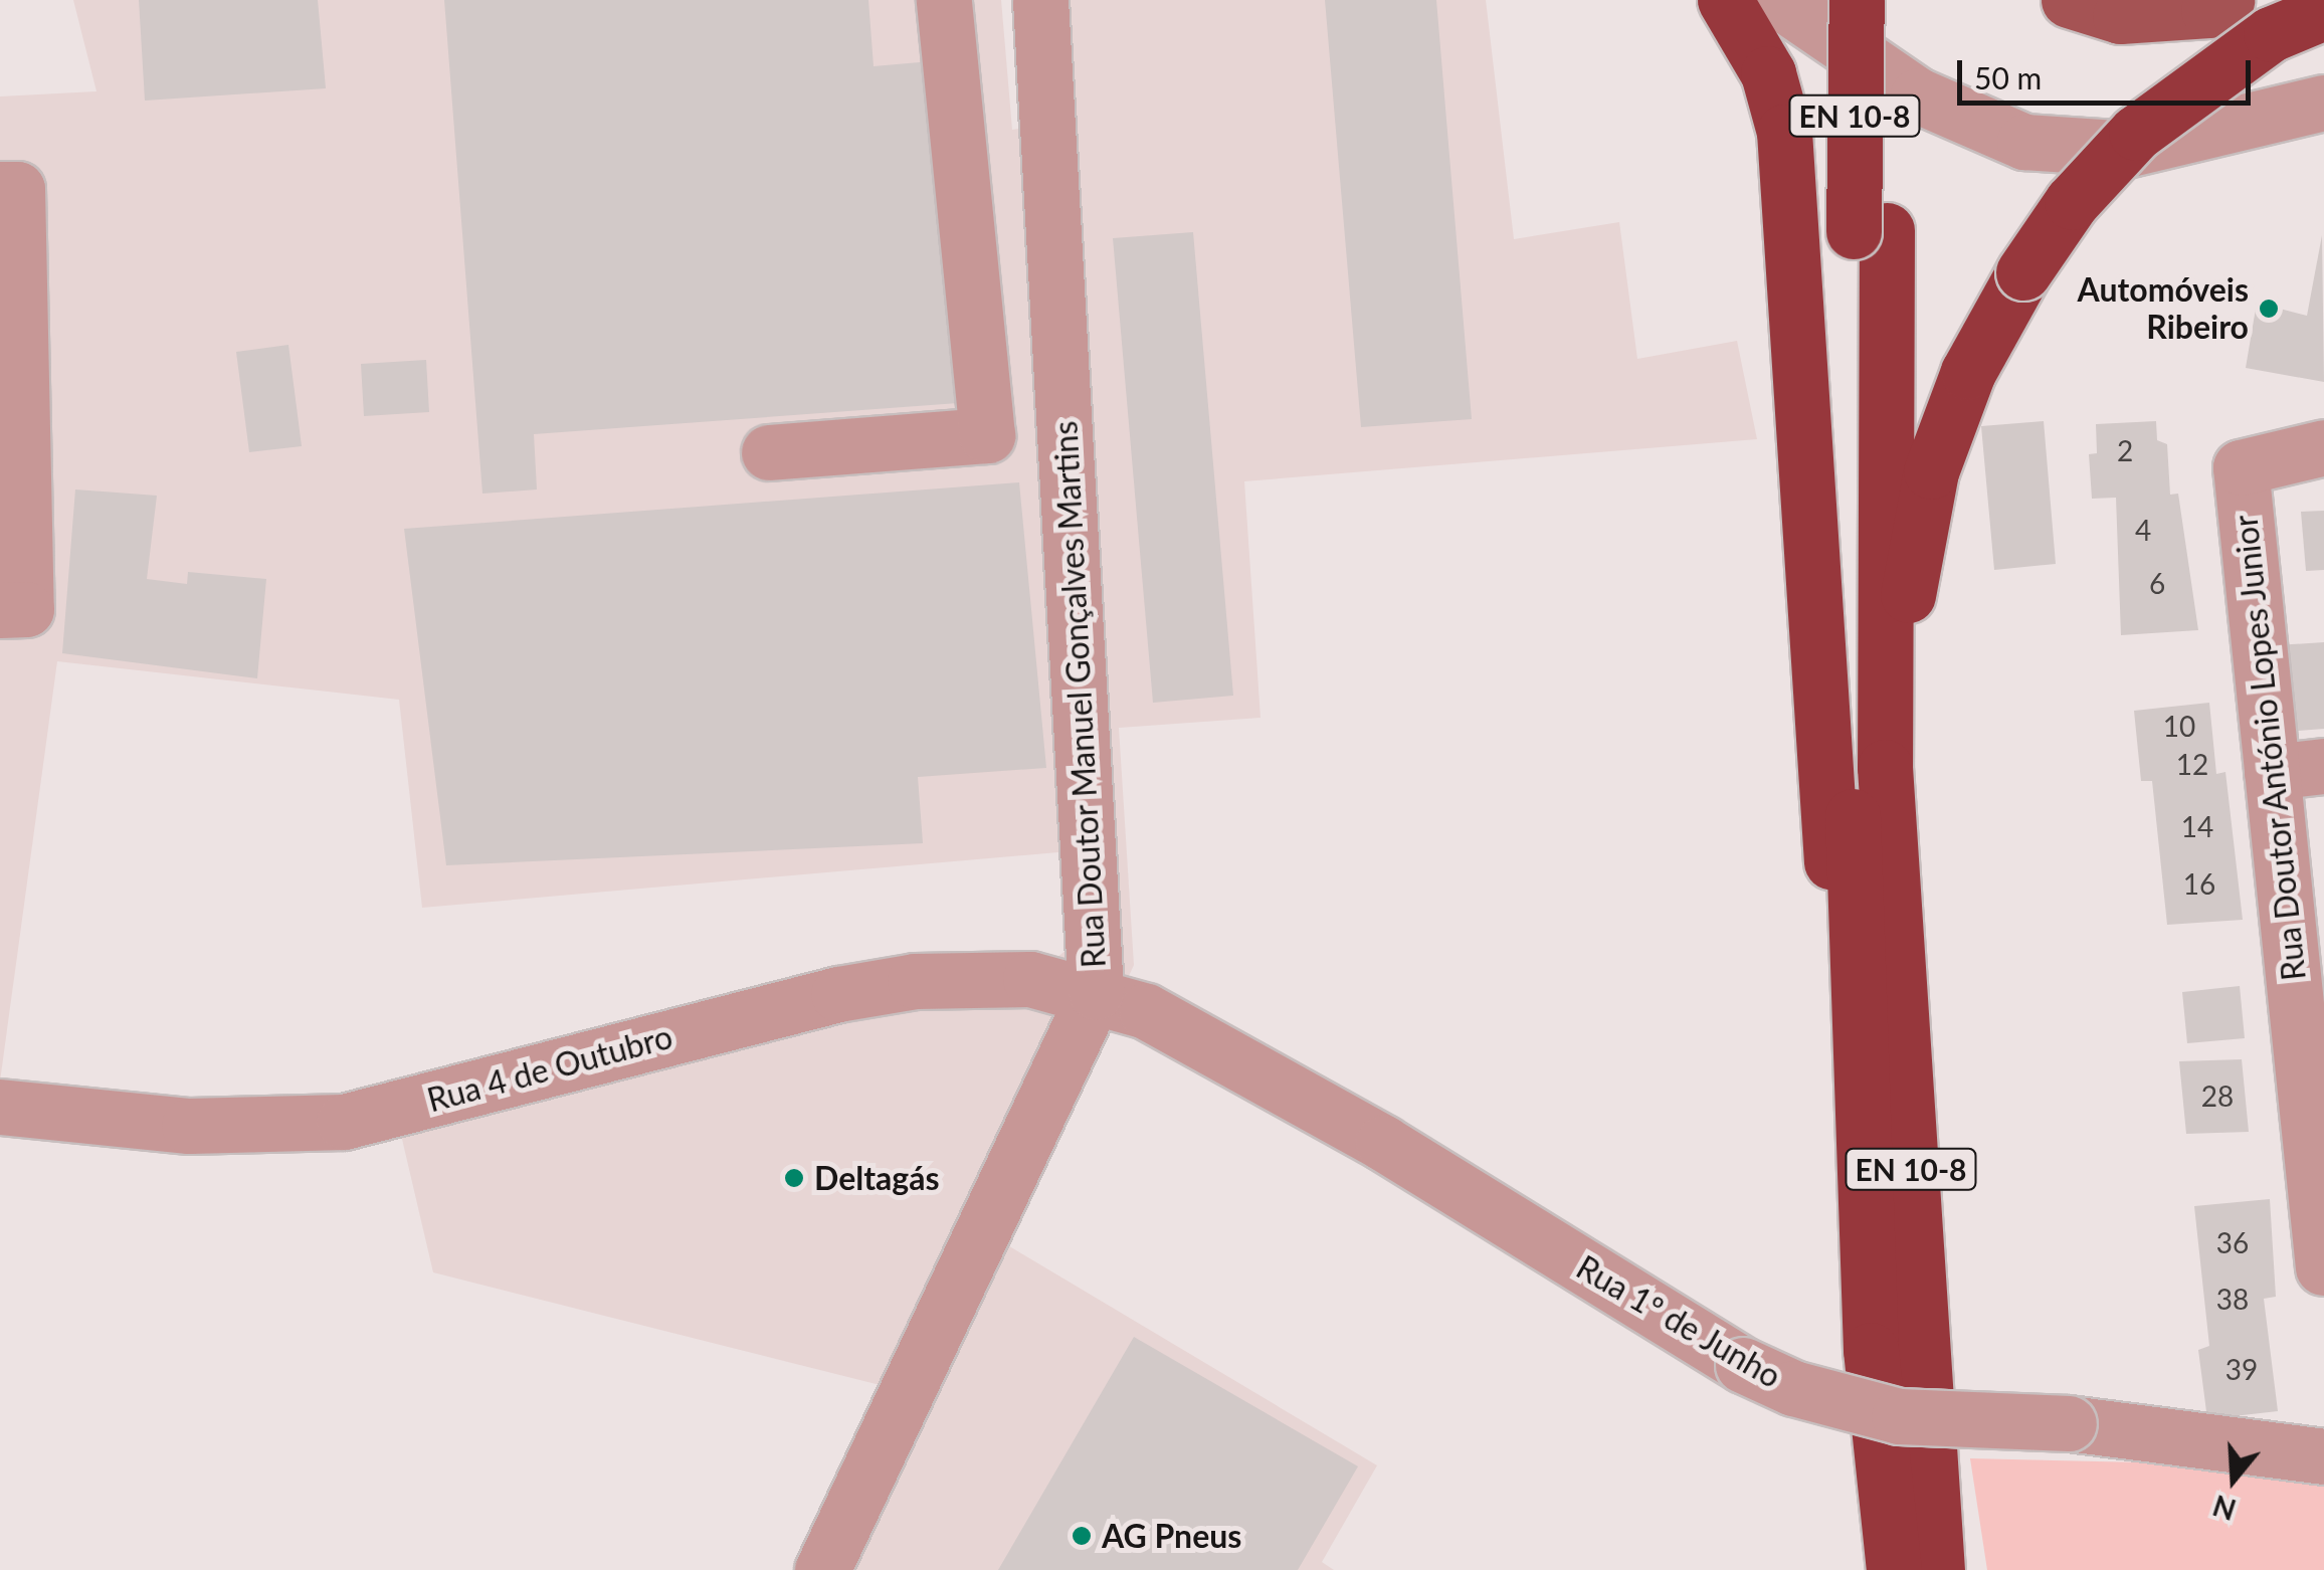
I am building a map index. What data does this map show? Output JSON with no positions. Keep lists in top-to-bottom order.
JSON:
{
  "streets": {
    "highway": ["EN 10-8"],
    "street": [
      "Rua Doutor Manuel Gonçalves Martins",
      "Rua Doutor António Lopes Junior",
      "Rua 4 de Outubro",
      "Rua 1º de Junho"
    ]
  },
  "crossings": [
    ["Rua Doutor Manuel Gonçalves Martins", "Rua 4 de Outubro"],
    ["Rua Doutor Manuel Gonçalves Martins", "Rua 1º de Junho"],
    ["Rua 4 de Outubro", "Rua 1º de Junho"]
  ],
  "places": ["Automóveis Ribeiro", "Deltagás", "AG Pneus"],
  "house_numbers": [
    "2",
    "4",
    "6",
    "10",
    "12",
    "14",
    "16",
    "28",
    "36",
    "38",
    "39"
  ],
  "scale_bar": "50 m",
  "north": "bottom"
}
